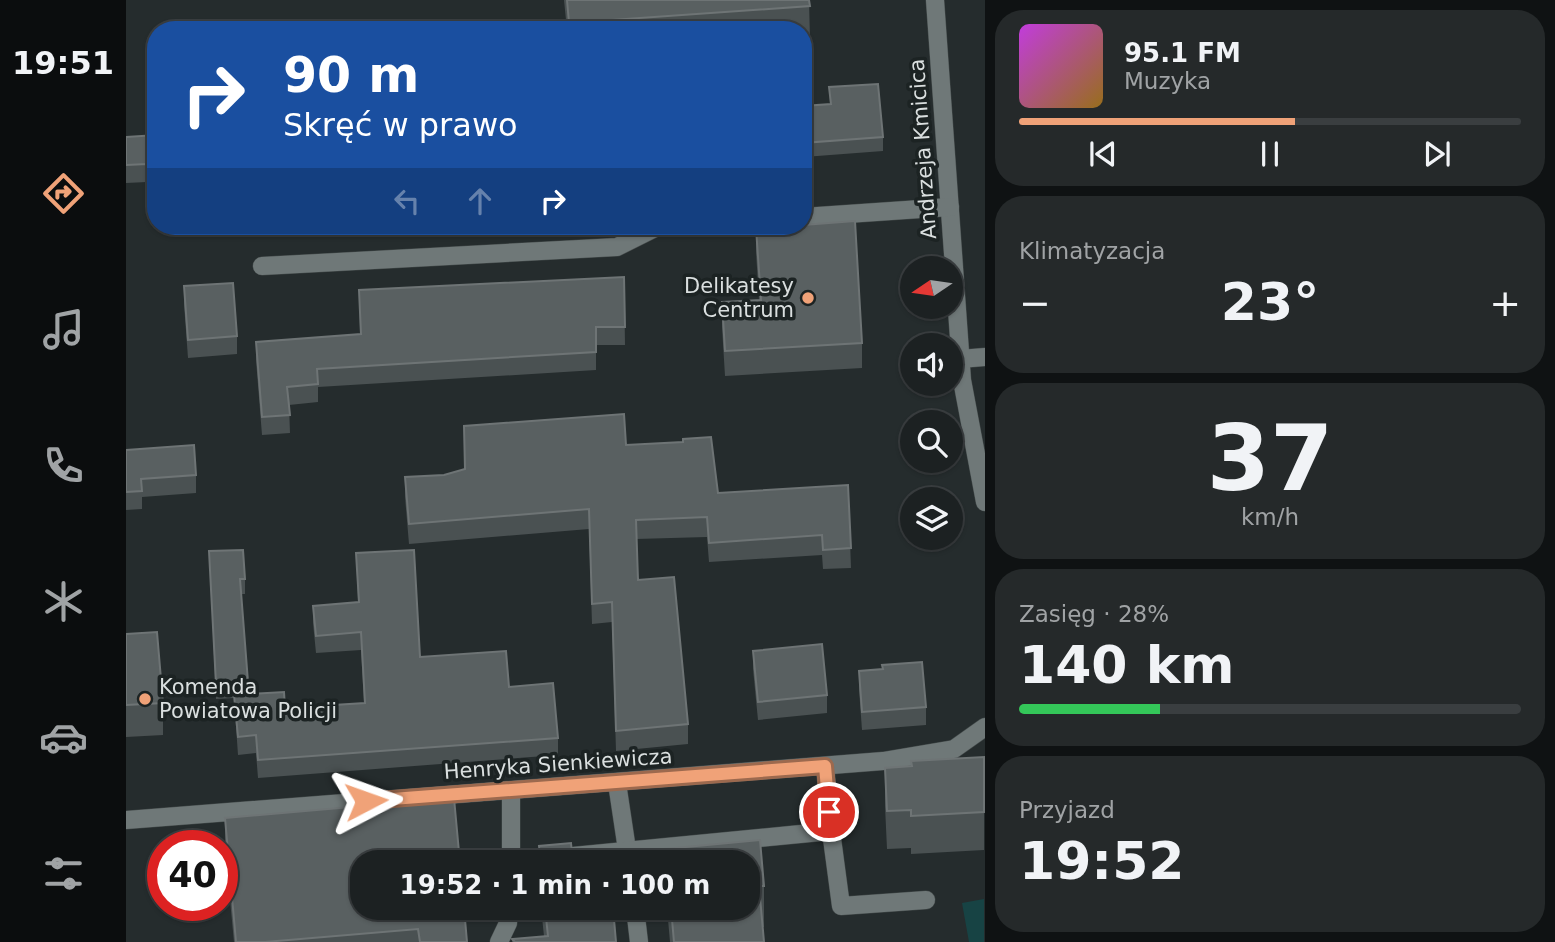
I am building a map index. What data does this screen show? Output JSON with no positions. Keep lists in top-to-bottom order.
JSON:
{
  "streets": {
    "street": ["Andrzeja Kmicica", "Henryka Sienkiewicza"]
  },
  "places": ["Delikatesy Centrum", "Komenda Powiatowa Policji"],
  "north": "left",
  "page": {
    "tabs": "19:51",
    "turn": ["90 m", "Skręć w prawo"],
    "song": ["95.1 FM", "Muzyka"],
    "tile": [
      "Klimatyzacja",
      ["37", "km/h"],
      ["Zasięg · 28%", "140 km"],
      ["Przyjazd", "19:52"]
    ],
    "heat": ["−", "23°", "+"],
    "limit": "40",
    "trip": "19:52 · 1 min · 100 m"
  }
}
